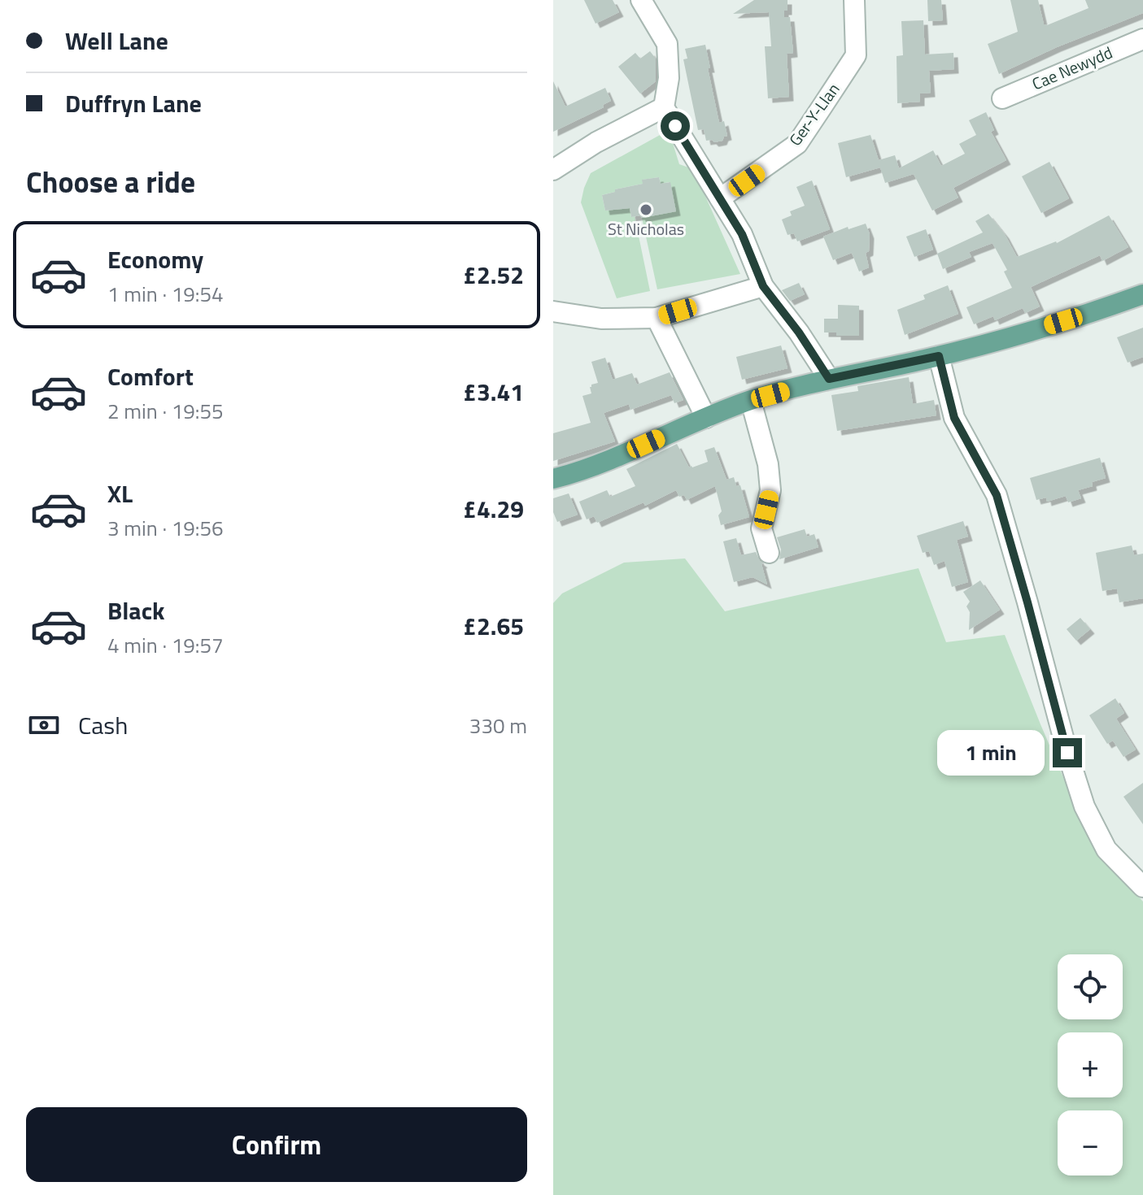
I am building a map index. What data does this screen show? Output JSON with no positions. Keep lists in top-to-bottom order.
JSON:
{
  "streets": {
    "street": ["Cae Newydd", "Ger-Y-Llan"]
  },
  "places": ["St Nicholas"],
  "page": {
    "banner": ["Well Lane", "Duffryn Lane"],
    "heading": "Choose a ride",
    "list": [
      {
        "name": "Economy",
        "note": "1 min · 19:54",
        "value": "£2.52"
      },
      {
        "name": "Comfort",
        "note": "2 min · 19:55",
        "value": "£3.41"
      },
      {
        "name": "XL",
        "note": "3 min · 19:56",
        "value": "£4.29"
      },
      {
        "name": "Black",
        "note": "4 min · 19:57",
        "value": "£2.65"
      }
    ],
    "pay": ["Cash", "330 m"],
    "bubble": "1 min",
    "map_buttons": ["+", "−"],
    "buttons": "Confirm"
  }
}
